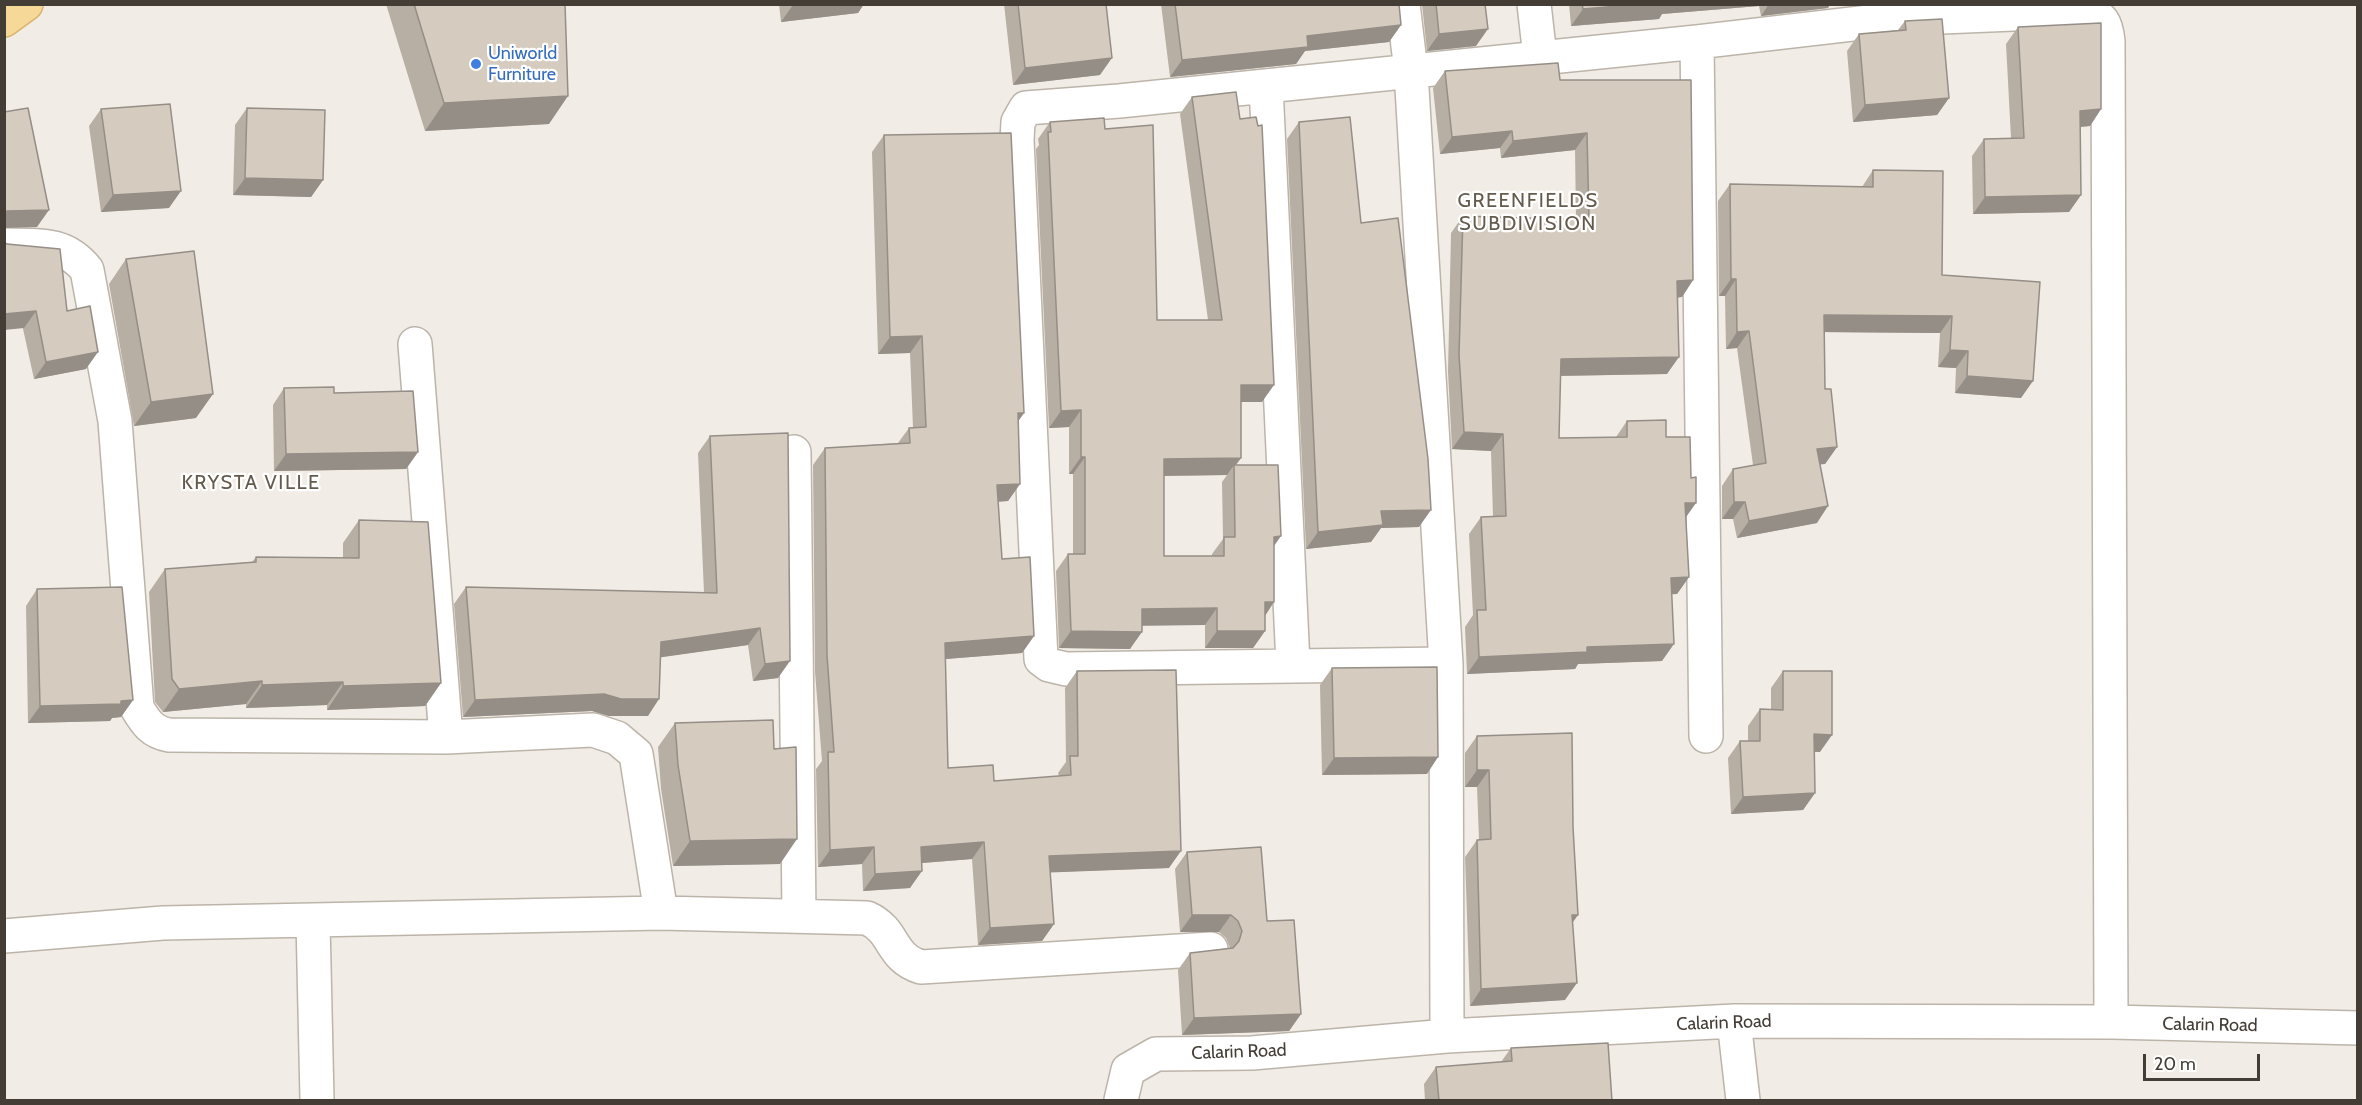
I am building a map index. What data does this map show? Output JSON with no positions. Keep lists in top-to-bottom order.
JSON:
{
  "streets": {
    "street": ["Calarin Road"]
  },
  "districts": ["GREENFIELDS SUBDIVISION", "KRYSTA VILLE"],
  "places": ["Uniworld Furniture"],
  "scale_bar": "20 m"
}
